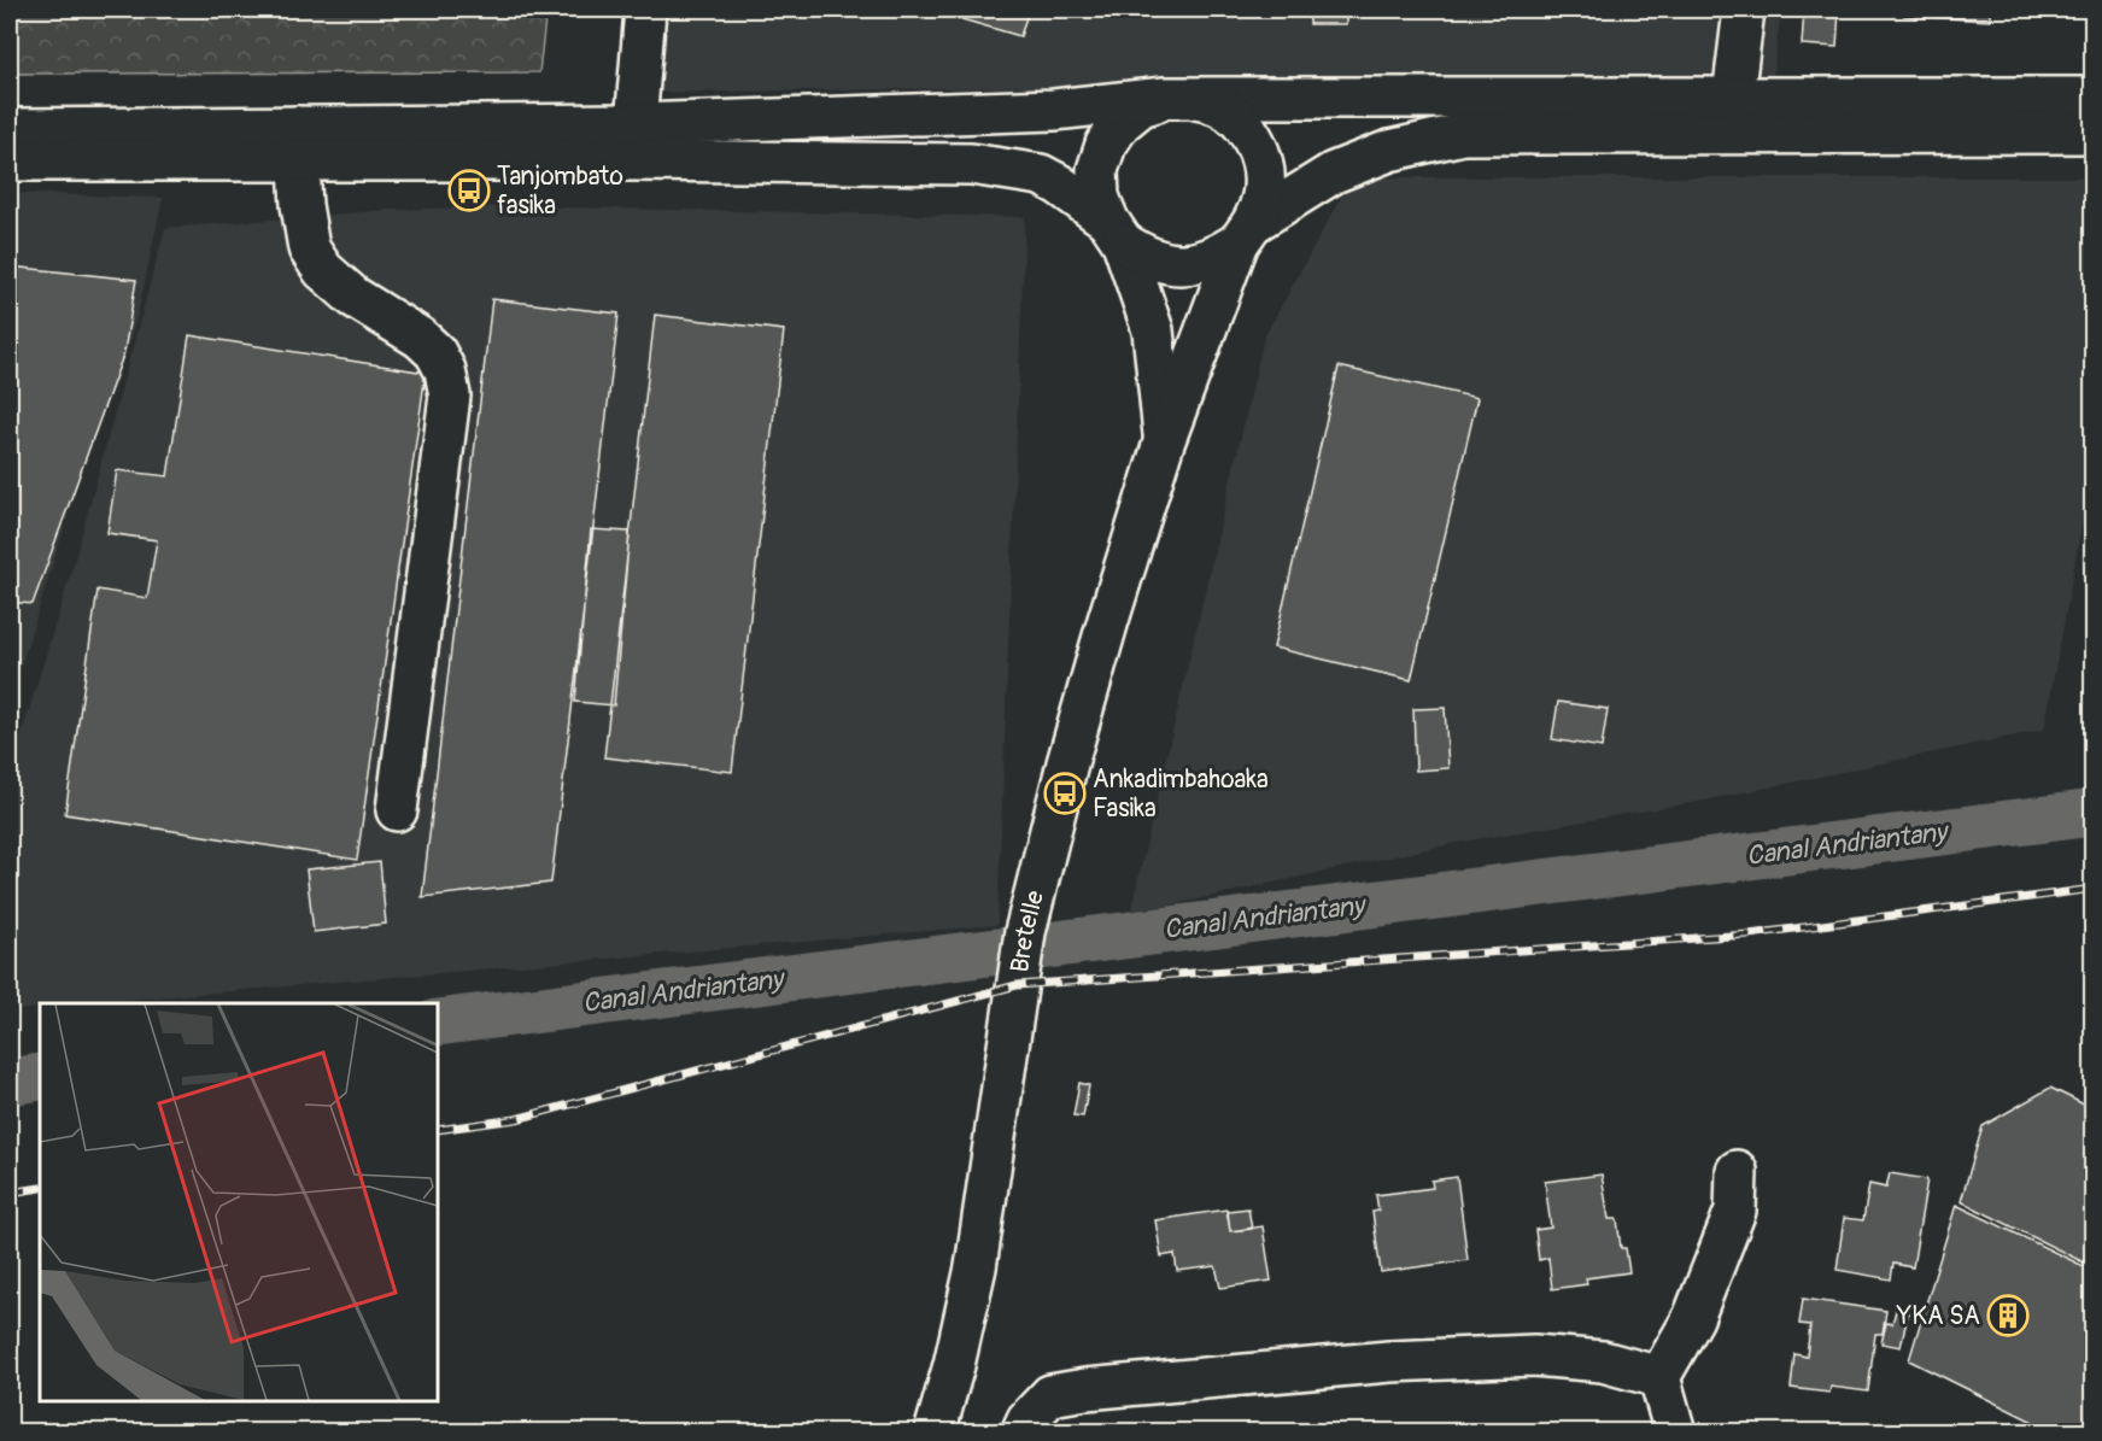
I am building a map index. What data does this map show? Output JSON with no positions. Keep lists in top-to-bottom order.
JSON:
{
  "streets": {
    "main road": ["Bretelle"]
  },
  "water": ["Canal Andriantany"],
  "places": {
    "bus stop": ["Tanjombato fasika", "Ankadimbahoaka Fasika"],
    "building": ["YKA SA"]
  }
}
